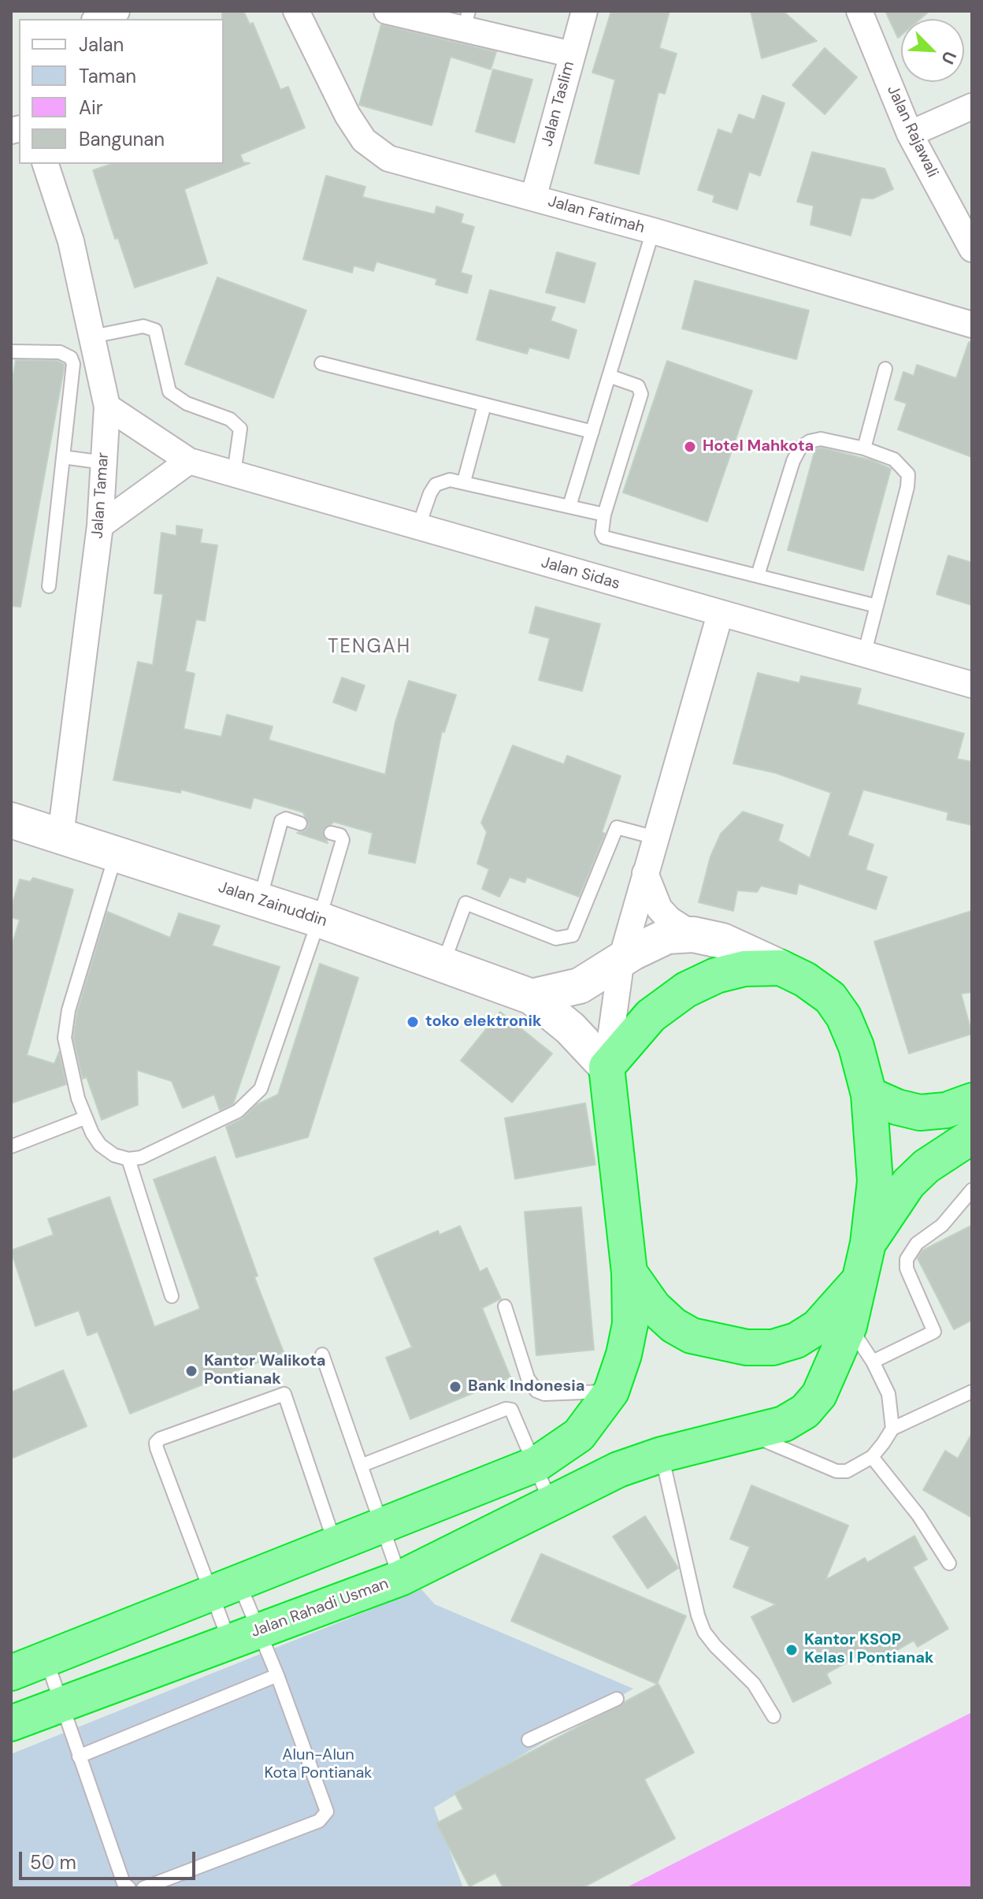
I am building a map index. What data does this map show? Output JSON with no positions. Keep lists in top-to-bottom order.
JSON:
{
  "streets": {
    "highway": ["Jalan Rahadi Usman"],
    "street": [
      "Jalan Taslim",
      "Jalan Rajawali",
      "Jalan Fatimah",
      "Jalan Tamar",
      "Jalan Sidas",
      "Jalan Zainuddin"
    ]
  },
  "crossings": [
    ["Jalan Taslim", "Jalan Fatimah"],
    ["Jalan Tamar", "Jalan Sidas"],
    ["Jalan Tamar", "Jalan Zainuddin"]
  ],
  "districts": ["TENGAH"],
  "parks": ["Alun-Alun Kota Pontianak"],
  "places": [
    "Hotel Mahkota",
    "toko elektronik",
    "Kantor Walikota Pontianak",
    "Bank Indonesia",
    "Kantor KSOP Kelas I Pontianak"
  ],
  "legend": [
    "Jalan",
    "Taman",
    "Air",
    "Bangunan"
  ],
  "scale_bar": "50 m",
  "north": "bottom right"
}
